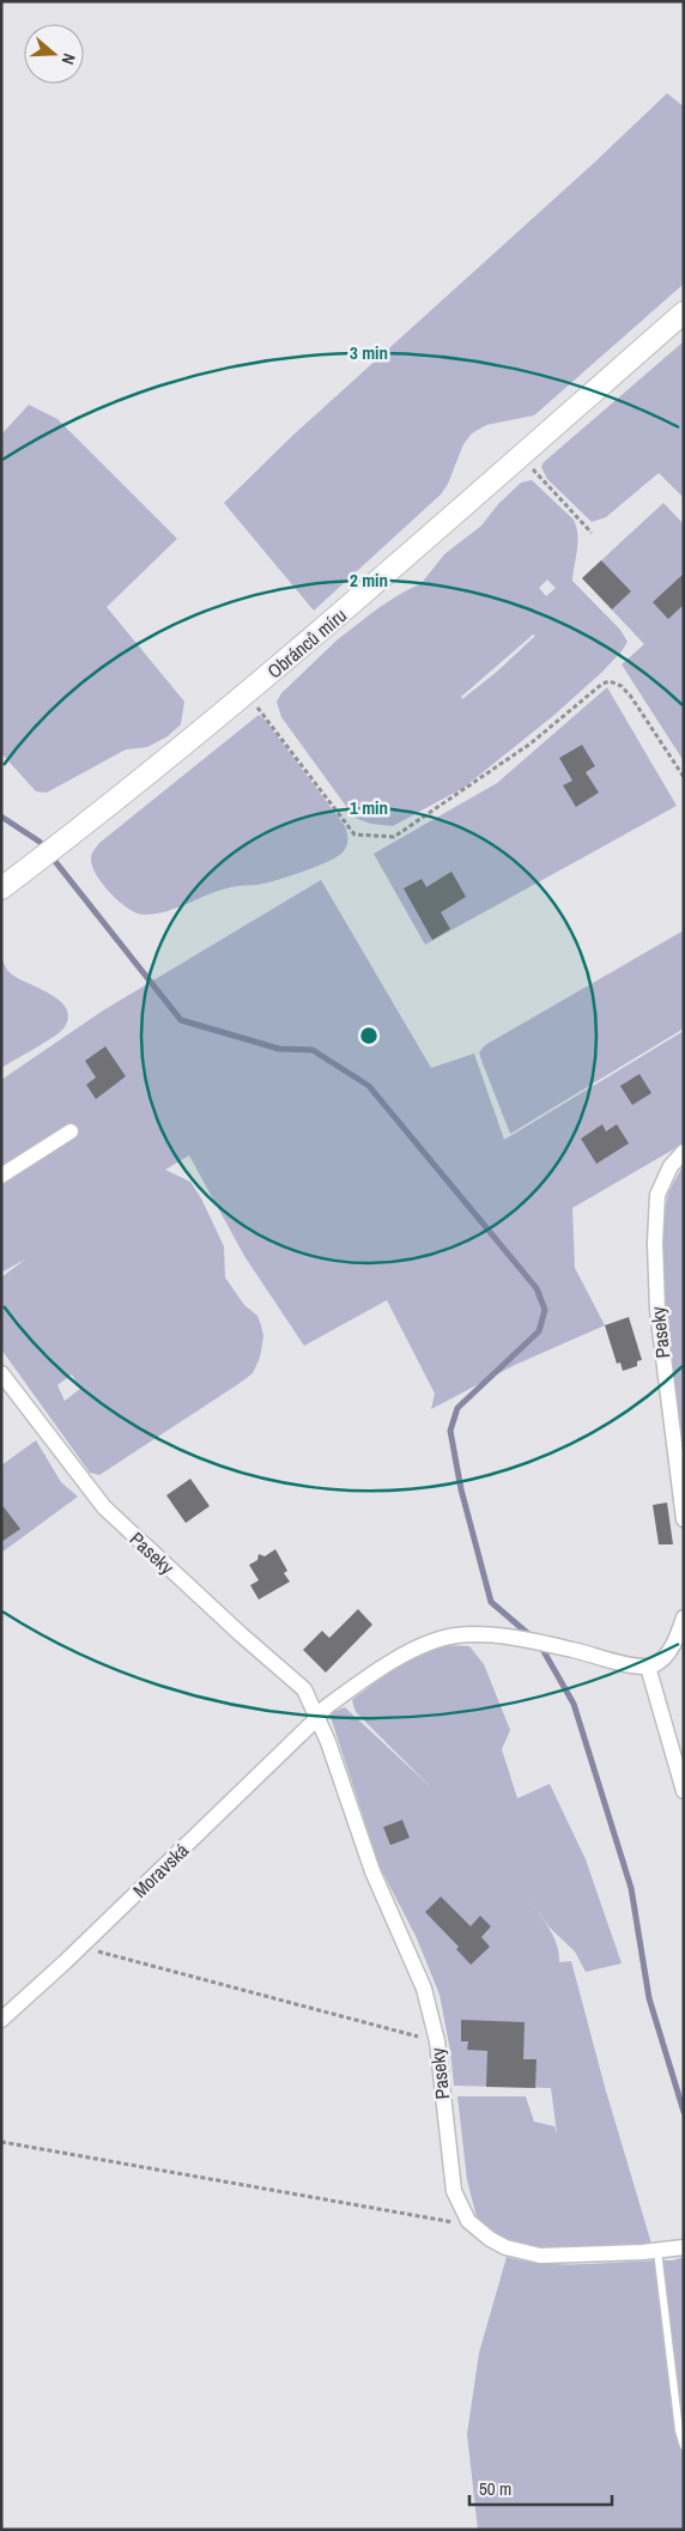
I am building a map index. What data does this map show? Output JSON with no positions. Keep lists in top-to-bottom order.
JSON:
{
  "streets": {
    "main road": ["Obránců míru"],
    "street": ["Paseky", "Moravská"]
  },
  "crossings": [
    ["Paseky", "Moravská"]
  ],
  "scale_bar": "50 m",
  "north": "right",
  "rings": ["3 min", "2 min", "1 min"]
}
